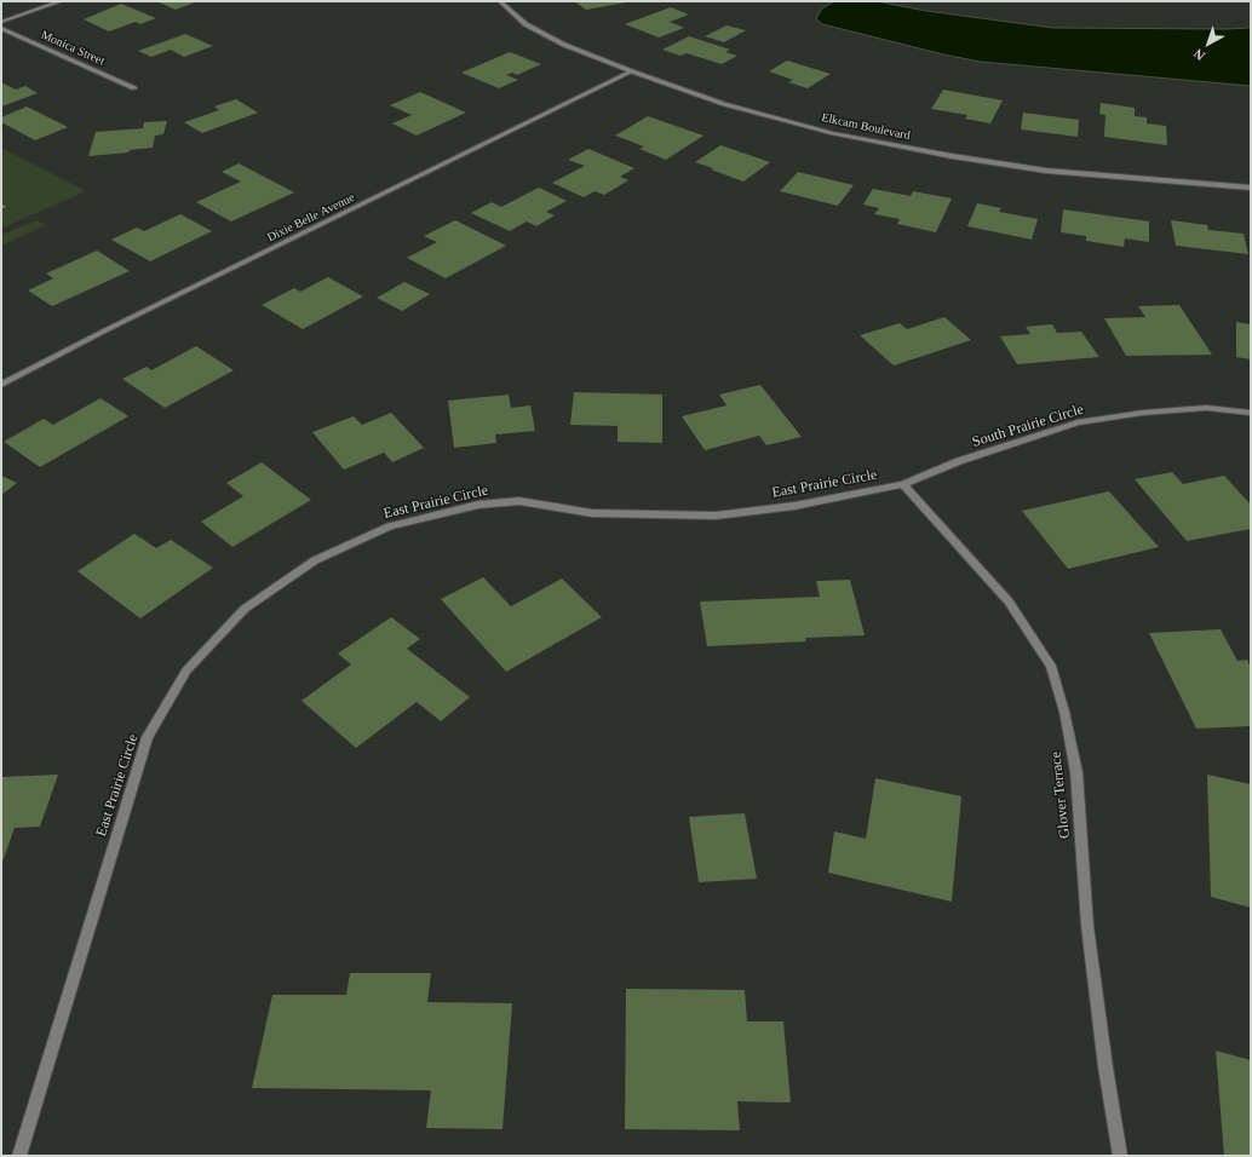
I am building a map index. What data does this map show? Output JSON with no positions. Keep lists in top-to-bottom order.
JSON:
{
  "streets": {
    "street": [
      "Monica Street",
      "Elkcam Boulevard",
      "Dixie Belle Avenue",
      "South Prairie Circle",
      "East Prairie Circle",
      "Glover Terrace"
    ]
  },
  "crossings": [
    ["Elkcam Boulevard", "Dixie Belle Avenue"],
    ["South Prairie Circle", "East Prairie Circle"],
    ["South Prairie Circle", "Glover Terrace"],
    ["East Prairie Circle", "Glover Terrace"]
  ],
  "north": "bottom left"
}
